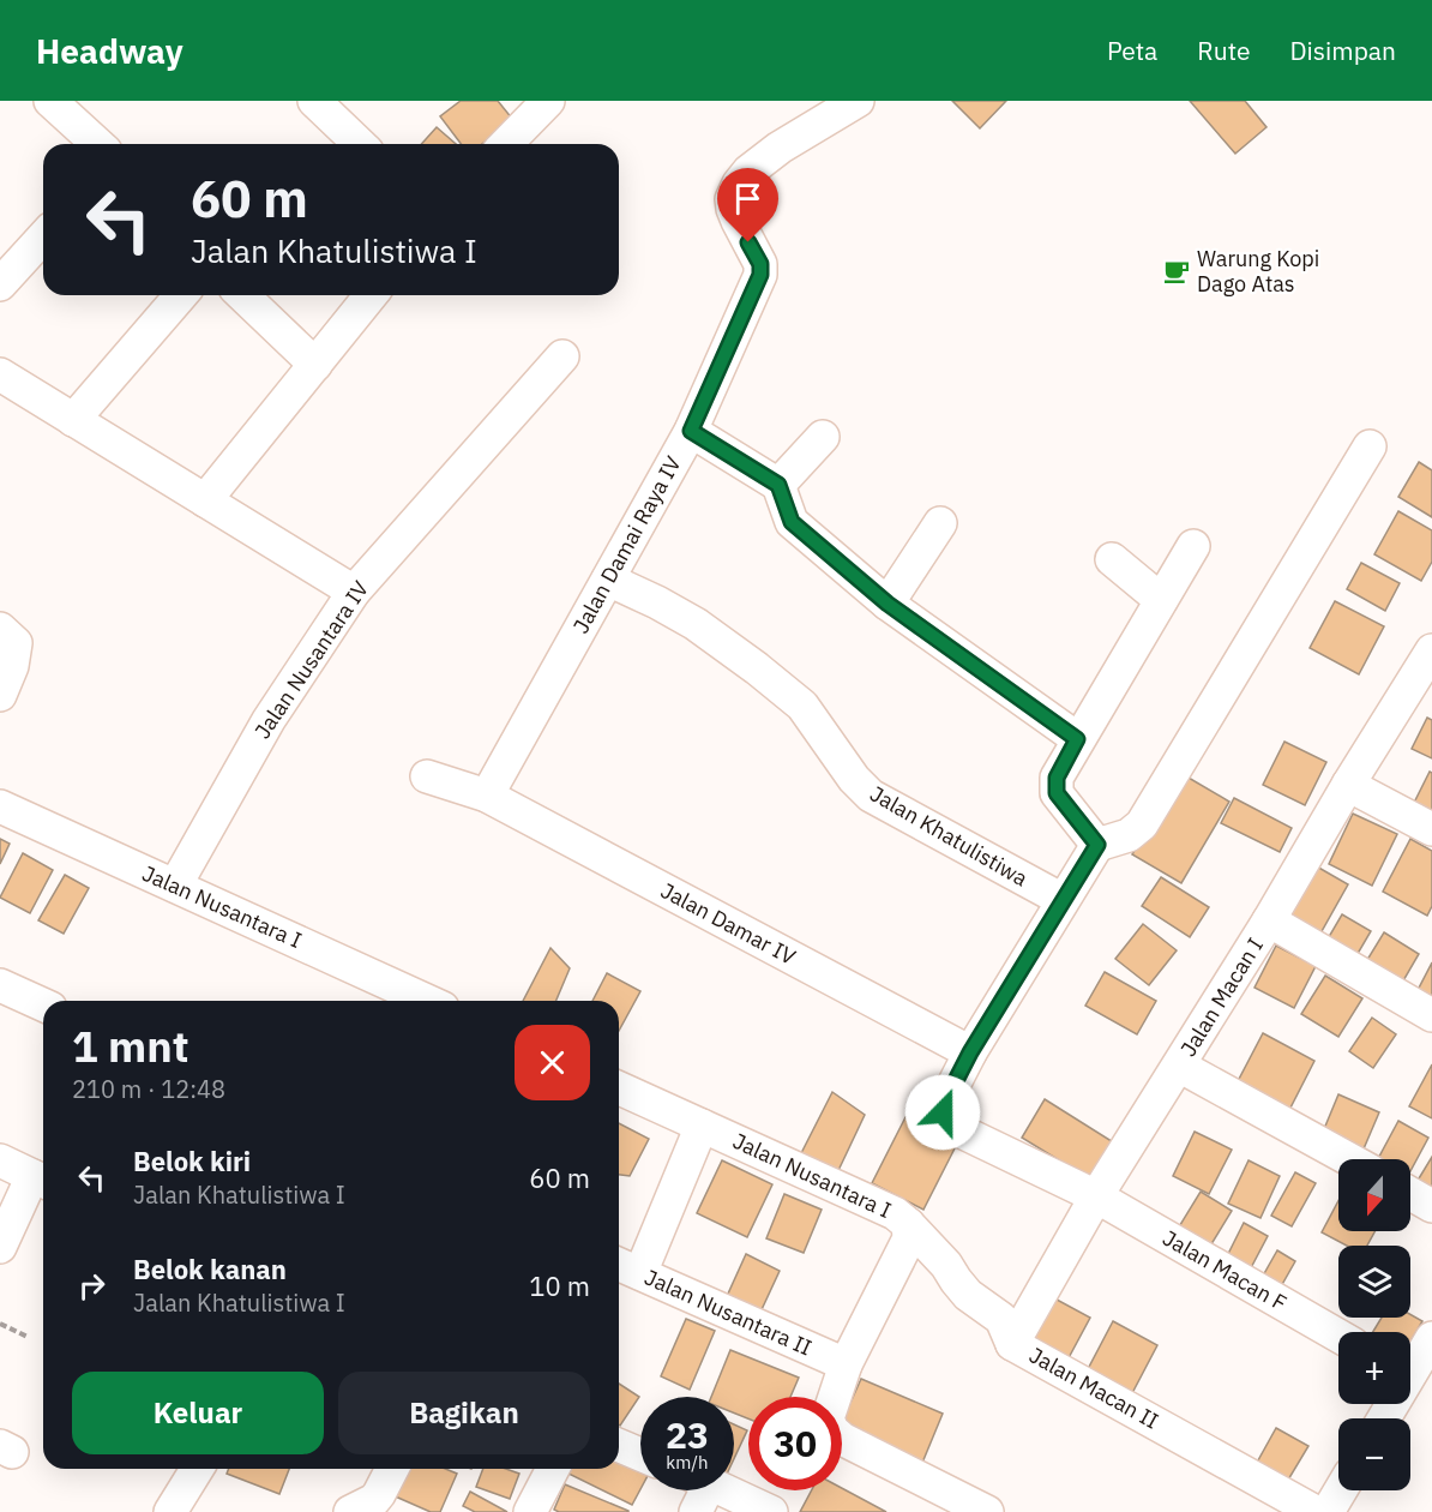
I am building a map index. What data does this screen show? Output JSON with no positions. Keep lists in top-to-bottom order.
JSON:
{
  "streets": {
    "street": [
      "Jalan Damai Raya IV",
      "Jalan Nusantara IV",
      "Jalan Khatulistiwa",
      "Jalan Nusantara I",
      "Jalan Damar IV",
      "Jalan Macan I",
      "Jalan Macan F",
      "Jalan Nusantara II",
      "Jalan Macan II"
    ]
  },
  "crossings": [
    ["Jalan Damai Raya IV", "Jalan Khatulistiwa"],
    ["Jalan Damai Raya IV", "Jalan Damar IV"],
    ["Jalan Nusantara IV", "Jalan Nusantara I"],
    ["Jalan Nusantara I", "Jalan Nusantara II"],
    ["Jalan Nusantara I", "Jalan Macan II"],
    ["Jalan Damar IV", "Jalan Macan F"],
    ["Jalan Macan I", "Jalan Macan F"],
    ["Jalan Macan I", "Jalan Macan II"]
  ],
  "places": {
    "cafe": ["Warung Kopi Dago Atas"]
  },
  "north": "bottom",
  "page": {
    "header": "Headway",
    "nav": ["Peta", "Rute", "Disimpan"],
    "turn": ["60 m", "Jalan Khatulistiwa I"],
    "heading": ["1 mnt", "210 m · 12:48"],
    "list": [
      {
        "name": "Belok kiri",
        "note": "Jalan Khatulistiwa I",
        "value": "60 m"
      },
      {
        "name": "Belok kanan",
        "note": "Jalan Khatulistiwa I",
        "value": "10 m"
      }
    ],
    "map_buttons": ["+", "−"],
    "buttons": ["Keluar", "Bagikan"],
    "speed": "23 km/h",
    "limit": "30"
  }
}
